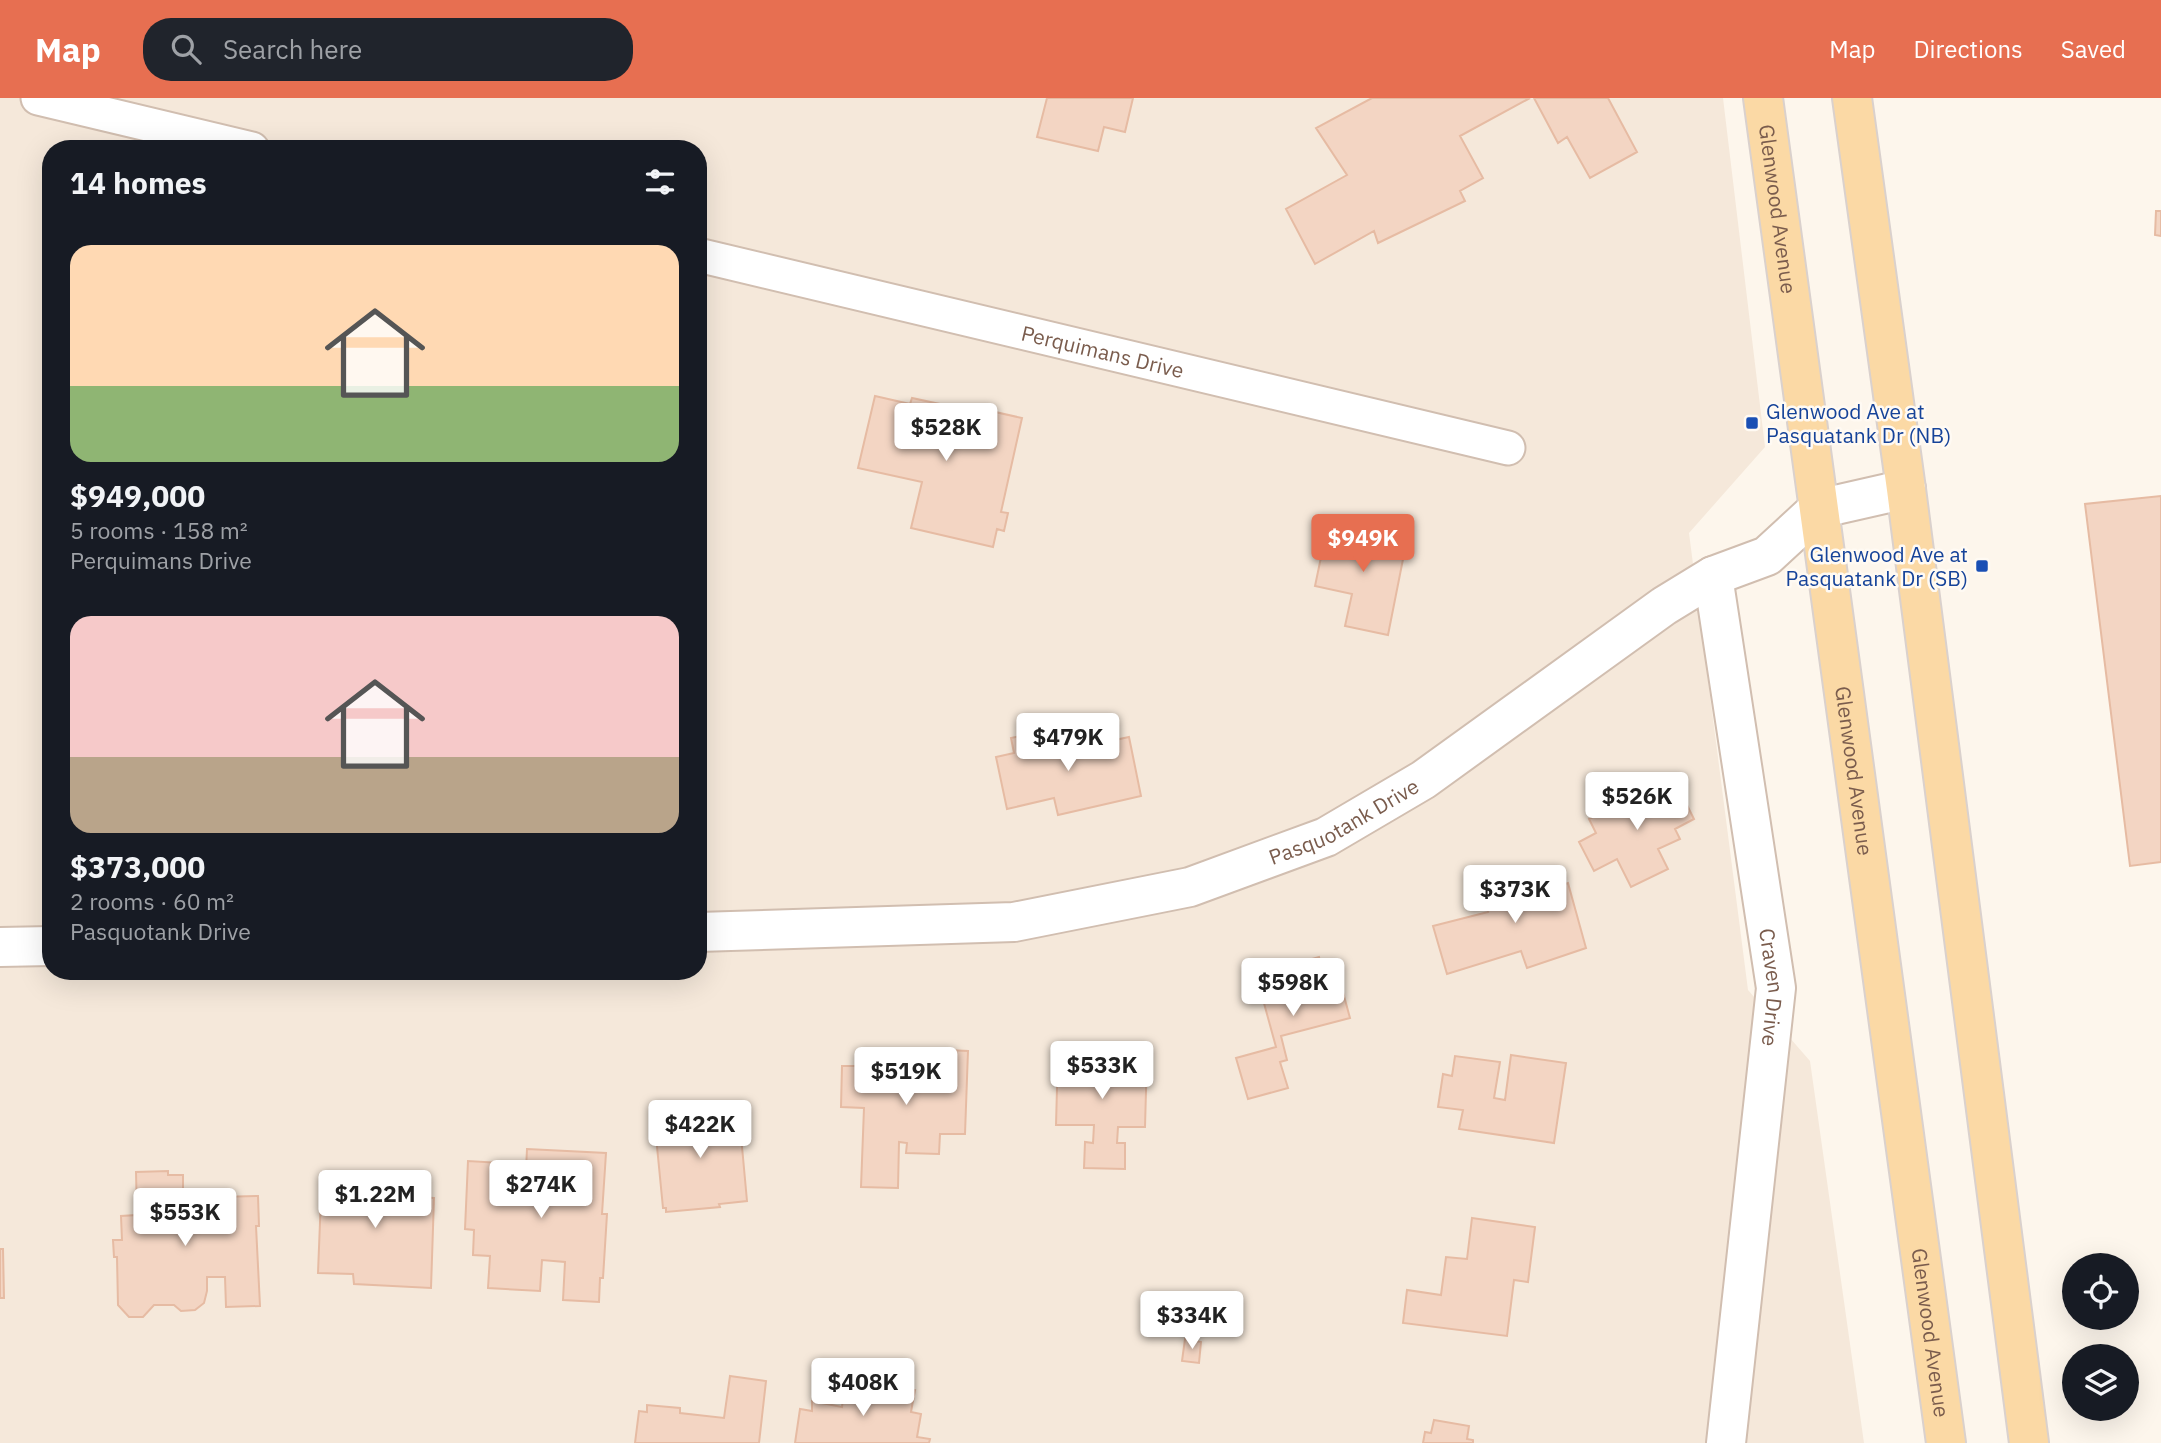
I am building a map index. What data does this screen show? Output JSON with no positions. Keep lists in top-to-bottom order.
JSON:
{
  "streets": {
    "main road": ["Glenwood Avenue"],
    "street": ["Perquimans Drive", "Pasquotank Drive", "Craven Drive"]
  },
  "crossings": [
    ["Glenwood Avenue", "Pasquotank Drive"],
    ["Pasquotank Drive", "Craven Drive"]
  ],
  "places": {
    "transit": ["Glenwood Ave at Pasquatank Dr (NB)", "Glenwood Ave at Pasquatank Dr (SB)"]
  },
  "page": {
    "header": "Map",
    "search": "Search here",
    "nav": ["Map", "Directions", "Saved"],
    "heading": "14 homes",
    "list": [
      {
        "name": "$949,000",
        "note": "5 rooms · 158 m² · Perquimans Drive"
      },
      {
        "name": "$373,000",
        "note": "2 rooms · 60 m² · Pasquotank Drive"
      }
    ],
    "price": [
      "$528K",
      "$949K",
      "$479K",
      "$526K",
      "$373K",
      "$598K",
      "$533K",
      "$519K",
      "$422K",
      "$274K",
      "$1.22M",
      "$553K",
      "$334K",
      "$408K"
    ]
  }
}
